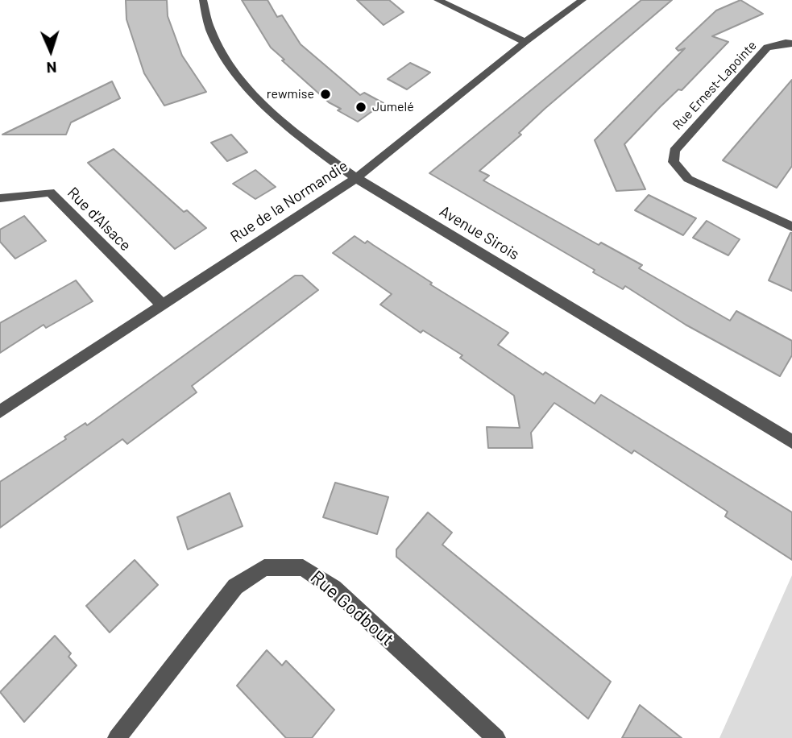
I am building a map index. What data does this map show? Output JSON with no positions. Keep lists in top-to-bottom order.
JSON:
{
  "streets": {
    "street": [
      "Rue Ernest-Lapointe",
      "Rue de la Normandie",
      "Rue d'Alsace",
      "Avenue Sirois",
      "Rue Godbout"
    ]
  },
  "crossings": [
    ["Rue de la Normandie", "Rue d'Alsace"],
    ["Rue de la Normandie", "Avenue Sirois"]
  ],
  "places": ["rewmise", "Jumelé"],
  "north": "bottom"
}
